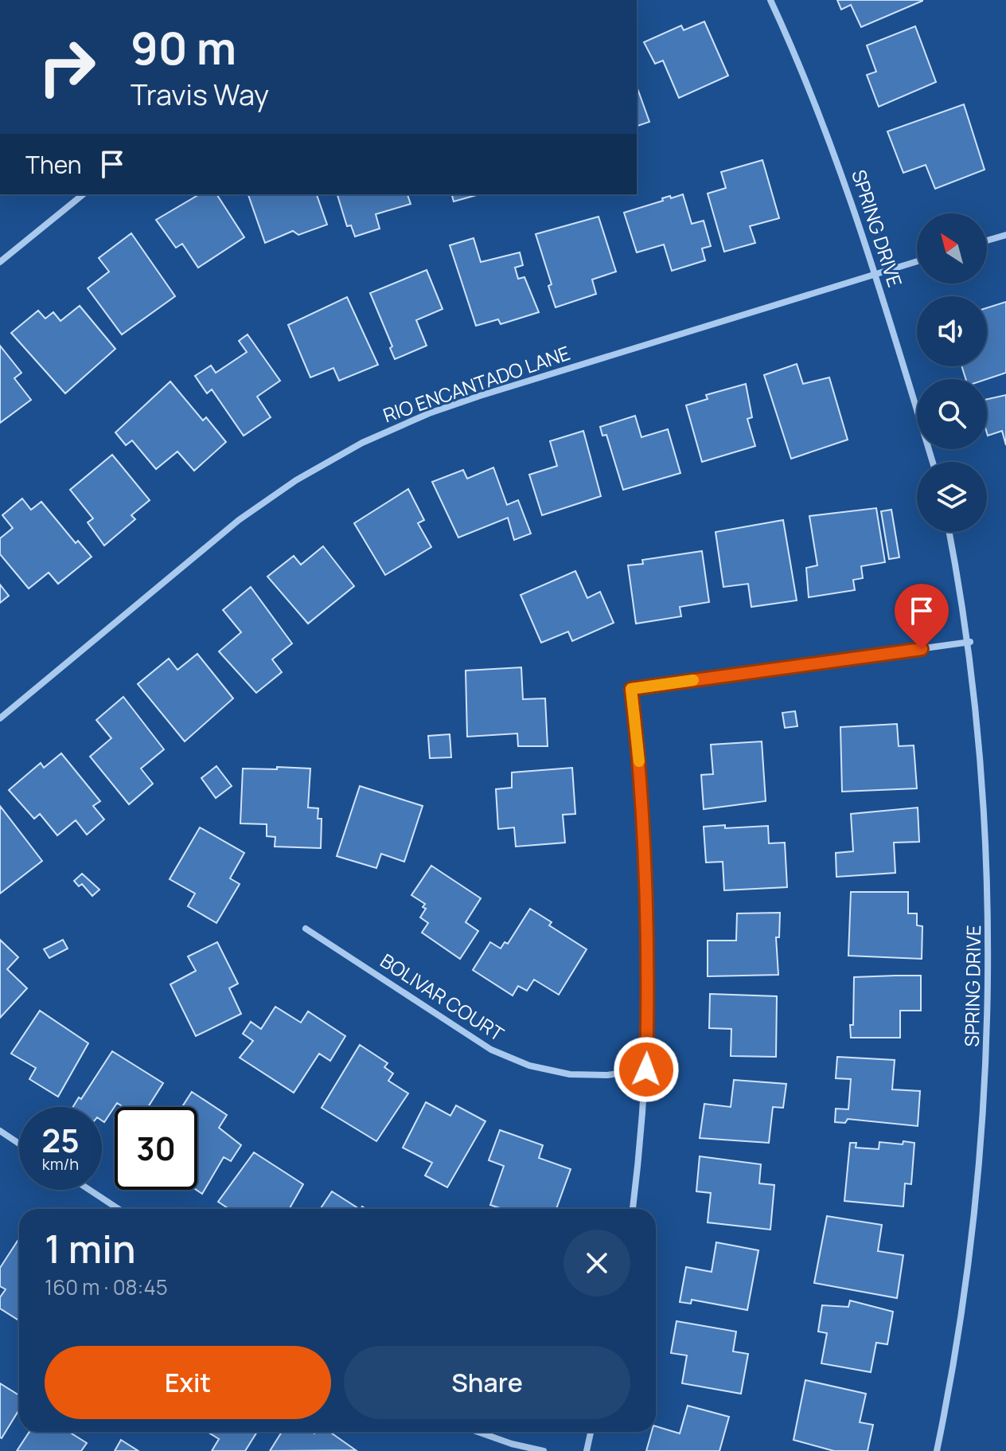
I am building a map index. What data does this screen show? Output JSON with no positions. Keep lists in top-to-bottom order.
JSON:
{
  "streets": {
    "street": ["SPRING DRIVE", "RIO ENCANTADO LANE", "BOLIVAR COURT"]
  },
  "crossings": [
    ["SPRING DRIVE", "RIO ENCANTADO LANE"]
  ],
  "north": "top left",
  "page": {
    "turn": ["90 m", "Travis Way"],
    "then": "Then",
    "speed": "25 km/h",
    "limit": "30",
    "heading": ["1 min", "160 m · 08:45"],
    "buttons": ["Exit", "Share"]
  }
}
